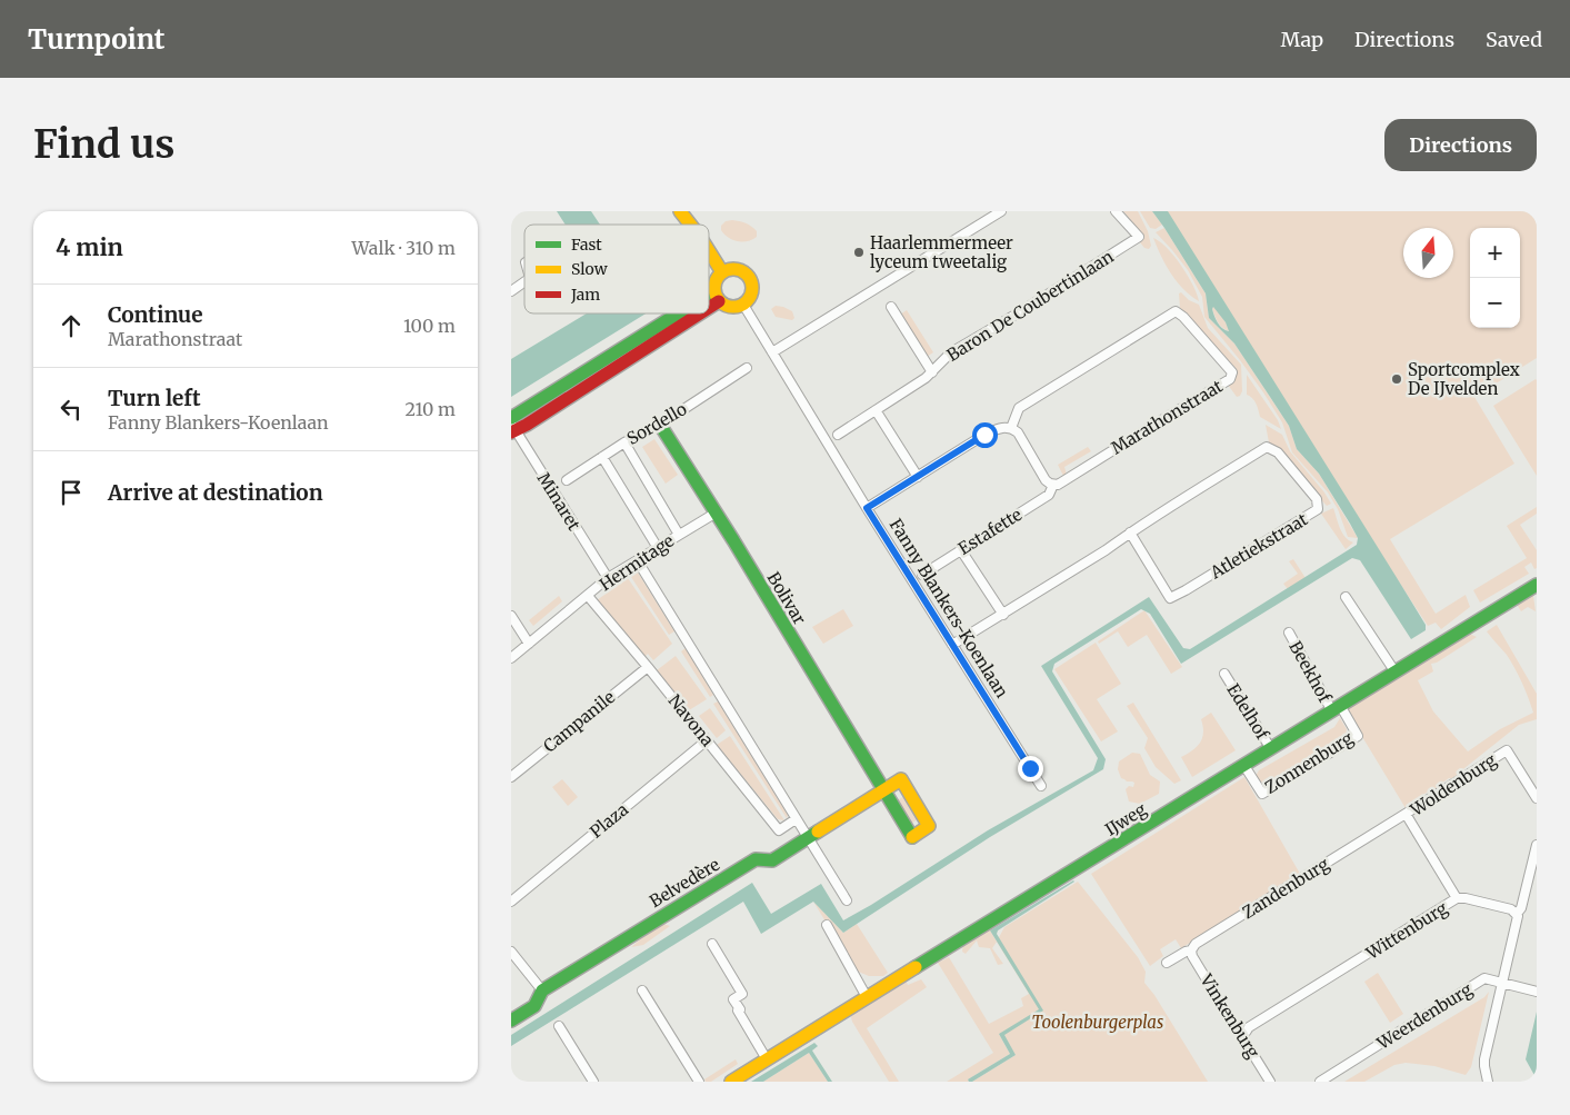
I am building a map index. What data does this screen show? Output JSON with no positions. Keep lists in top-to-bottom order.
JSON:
{
  "streets": {
    "street": [
      "Baron De Coubertinlaan",
      "Marathonstraat",
      "Sordello",
      "Minaret",
      "Estafette",
      "Atletiekstraat",
      "Hermitage",
      "Bolivar",
      "Fanny Blankers-Koenlaan",
      "Beekhof",
      "Edelhof",
      "Navona",
      "Campanile",
      "Zonnenburg",
      "Woldenburg",
      "IJweg",
      "Plaza",
      "Belvedère",
      "Zandenburg",
      "Wittenburg",
      "Vinkenburg",
      "Weerdenburg"
    ]
  },
  "crossings": [
    ["Marathonstraat", "Estafette"],
    ["Sordello", "Bolivar"],
    ["Minaret", "Hermitage"],
    ["Atletiekstraat", "Fanny Blankers-Koenlaan"],
    ["Hermitage", "Bolivar"],
    ["Hermitage", "Navona"],
    ["Bolivar", "Belvedère"],
    ["Beekhof", "Zonnenburg"],
    ["Beekhof", "IJweg"],
    ["Edelhof", "IJweg"],
    ["Navona", "Campanile"],
    ["Navona", "Plaza"],
    ["Navona", "Belvedère"],
    ["Zonnenburg", "IJweg"],
    ["Woldenburg", "Zandenburg"],
    ["Woldenburg", "Wittenburg"],
    ["Zandenburg", "Vinkenburg"],
    ["Wittenburg", "Vinkenburg"]
  ],
  "parks": ["Toolenburgerplas"],
  "places": ["Haarlemmermeer lyceum tweetalig", "Sportcomplex De IJvelden"],
  "legend": ["Fast", "Slow", "Jam"],
  "north": "top",
  "page": {
    "header": "Turnpoint",
    "nav": ["Map", "Directions", "Saved"],
    "buttons": "Directions",
    "title": "Find us",
    "heading": ["4 min", "Walk · 310 m"],
    "map_buttons": ["+", "−"],
    "list": [
      ["Continue", "Marathonstraat", "100 m"],
      ["Turn left", "Fanny Blankers-Koenlaan", "210 m"],
      "Arrive at destination"
    ]
  }
}
